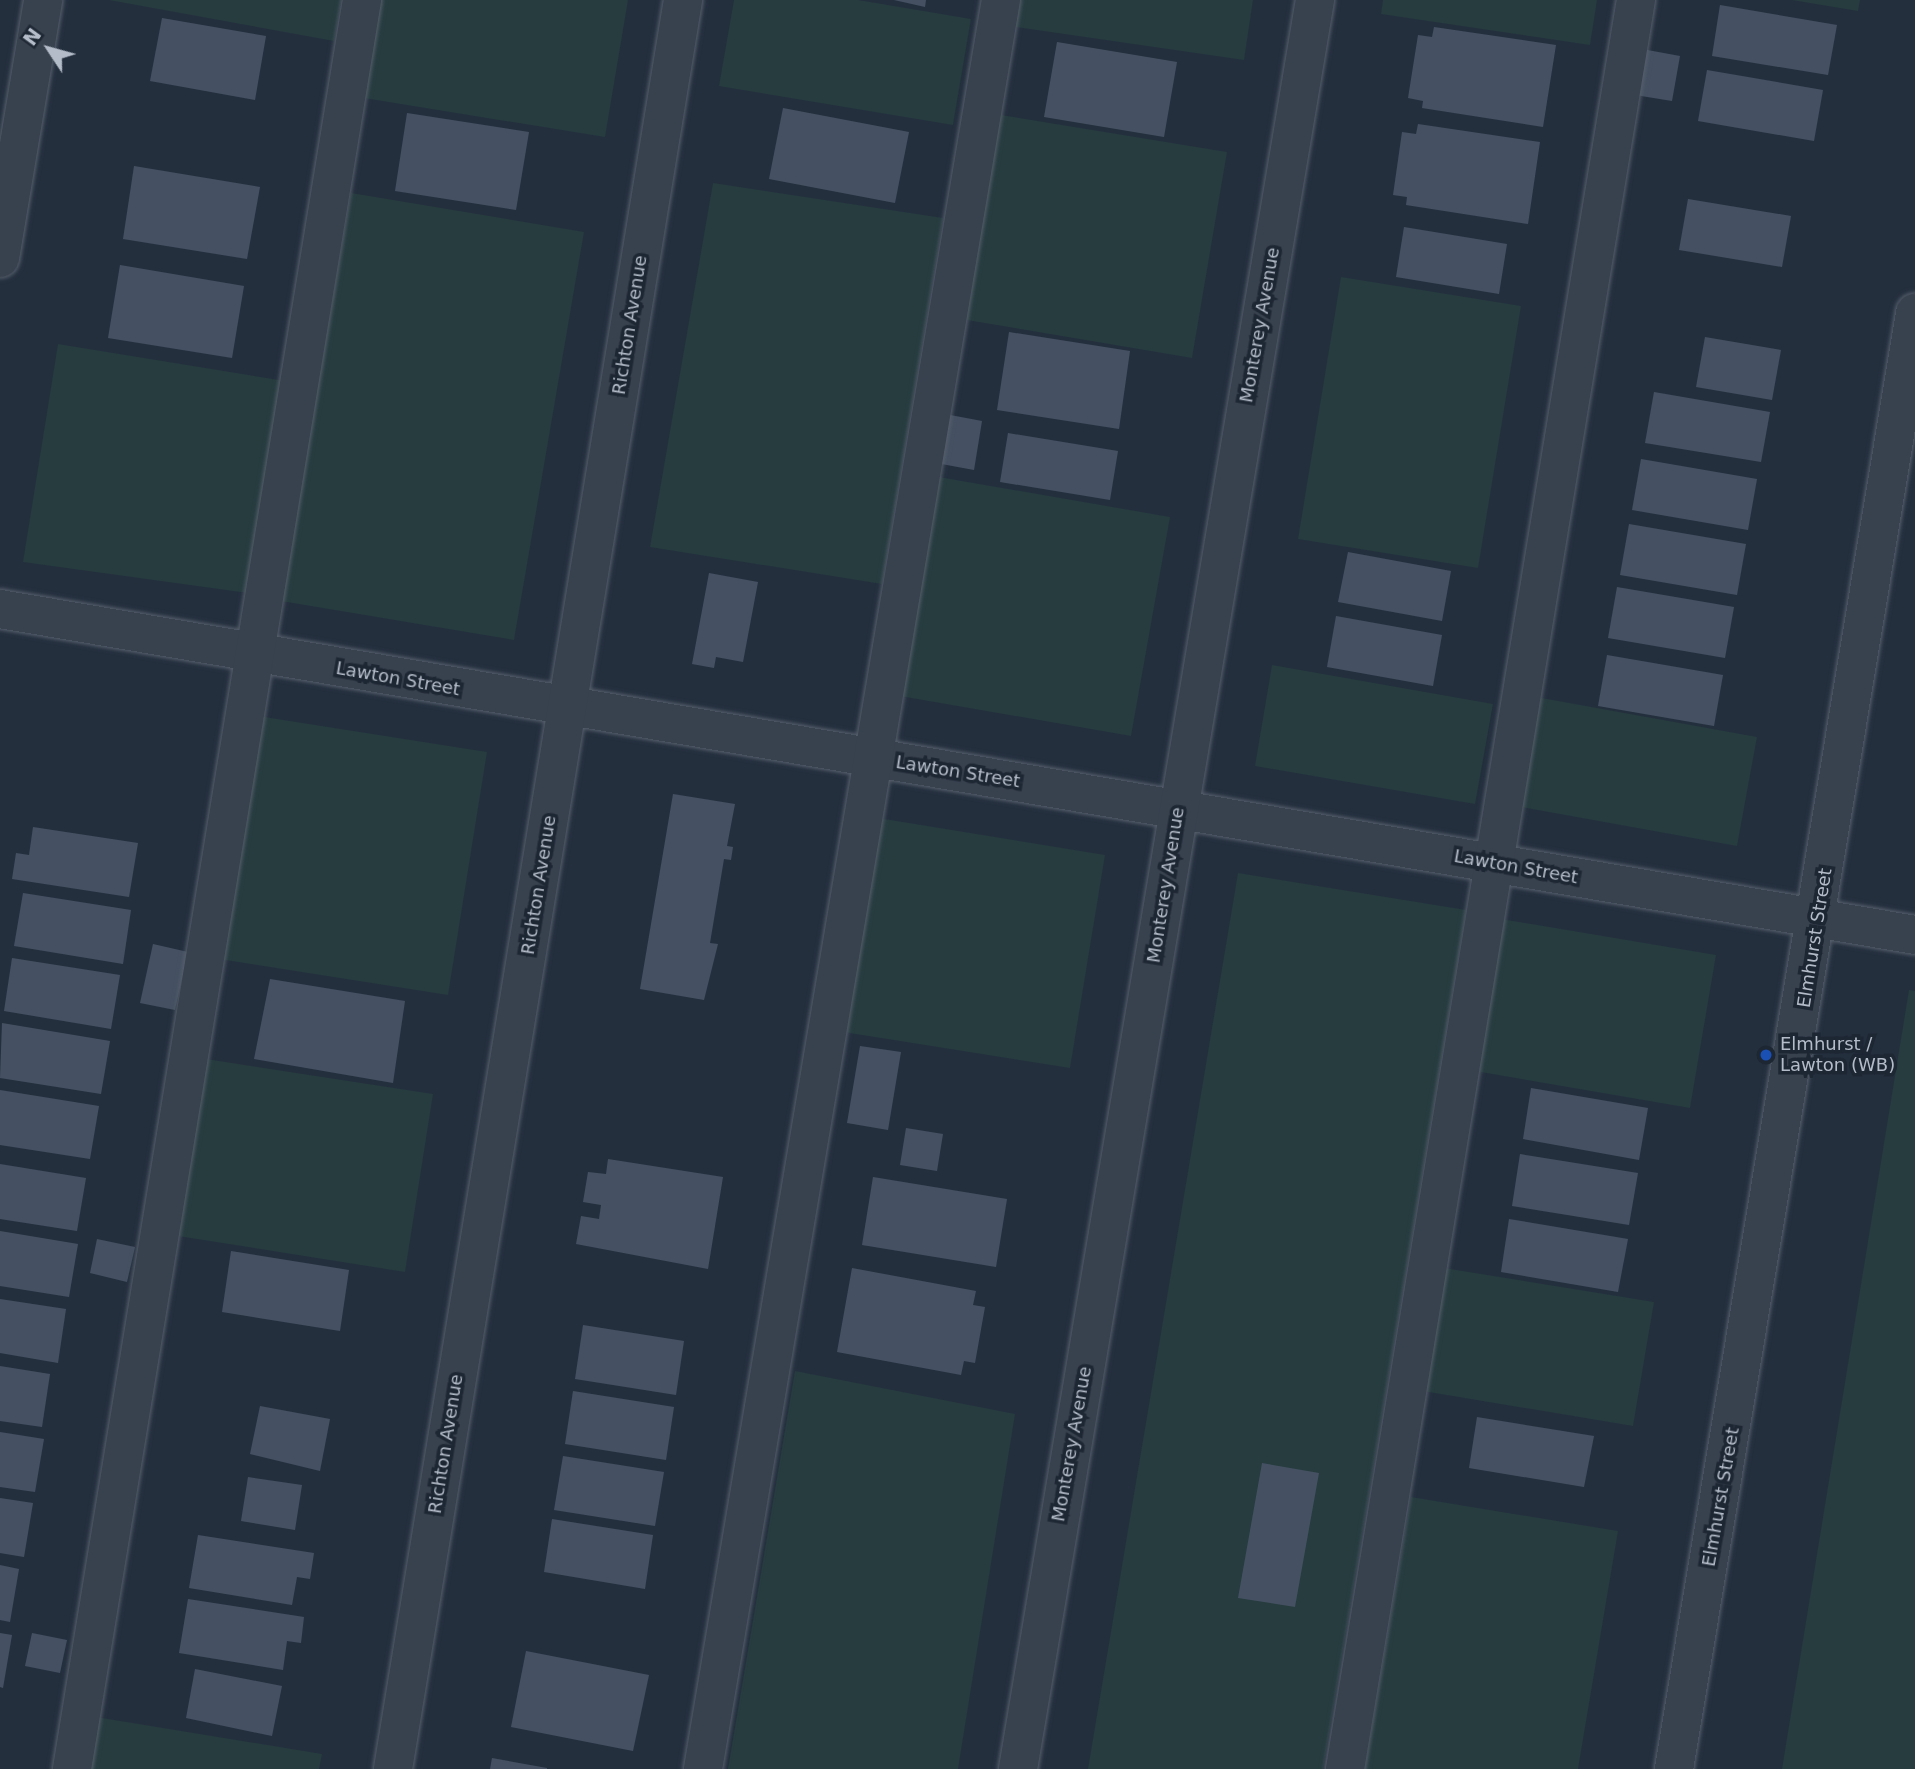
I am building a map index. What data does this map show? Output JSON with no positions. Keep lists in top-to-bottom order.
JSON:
{
  "streets": {
    "street": [
      "Richton Avenue",
      "Monterey Avenue",
      "Lawton Street",
      "Elmhurst Street"
    ]
  },
  "crossings": [
    ["Richton Avenue", "Lawton Street"],
    ["Monterey Avenue", "Lawton Street"],
    ["Lawton Street", "Elmhurst Street"]
  ],
  "places": ["Elmhurst / Lawton (WB)"],
  "north": "top left"
}
